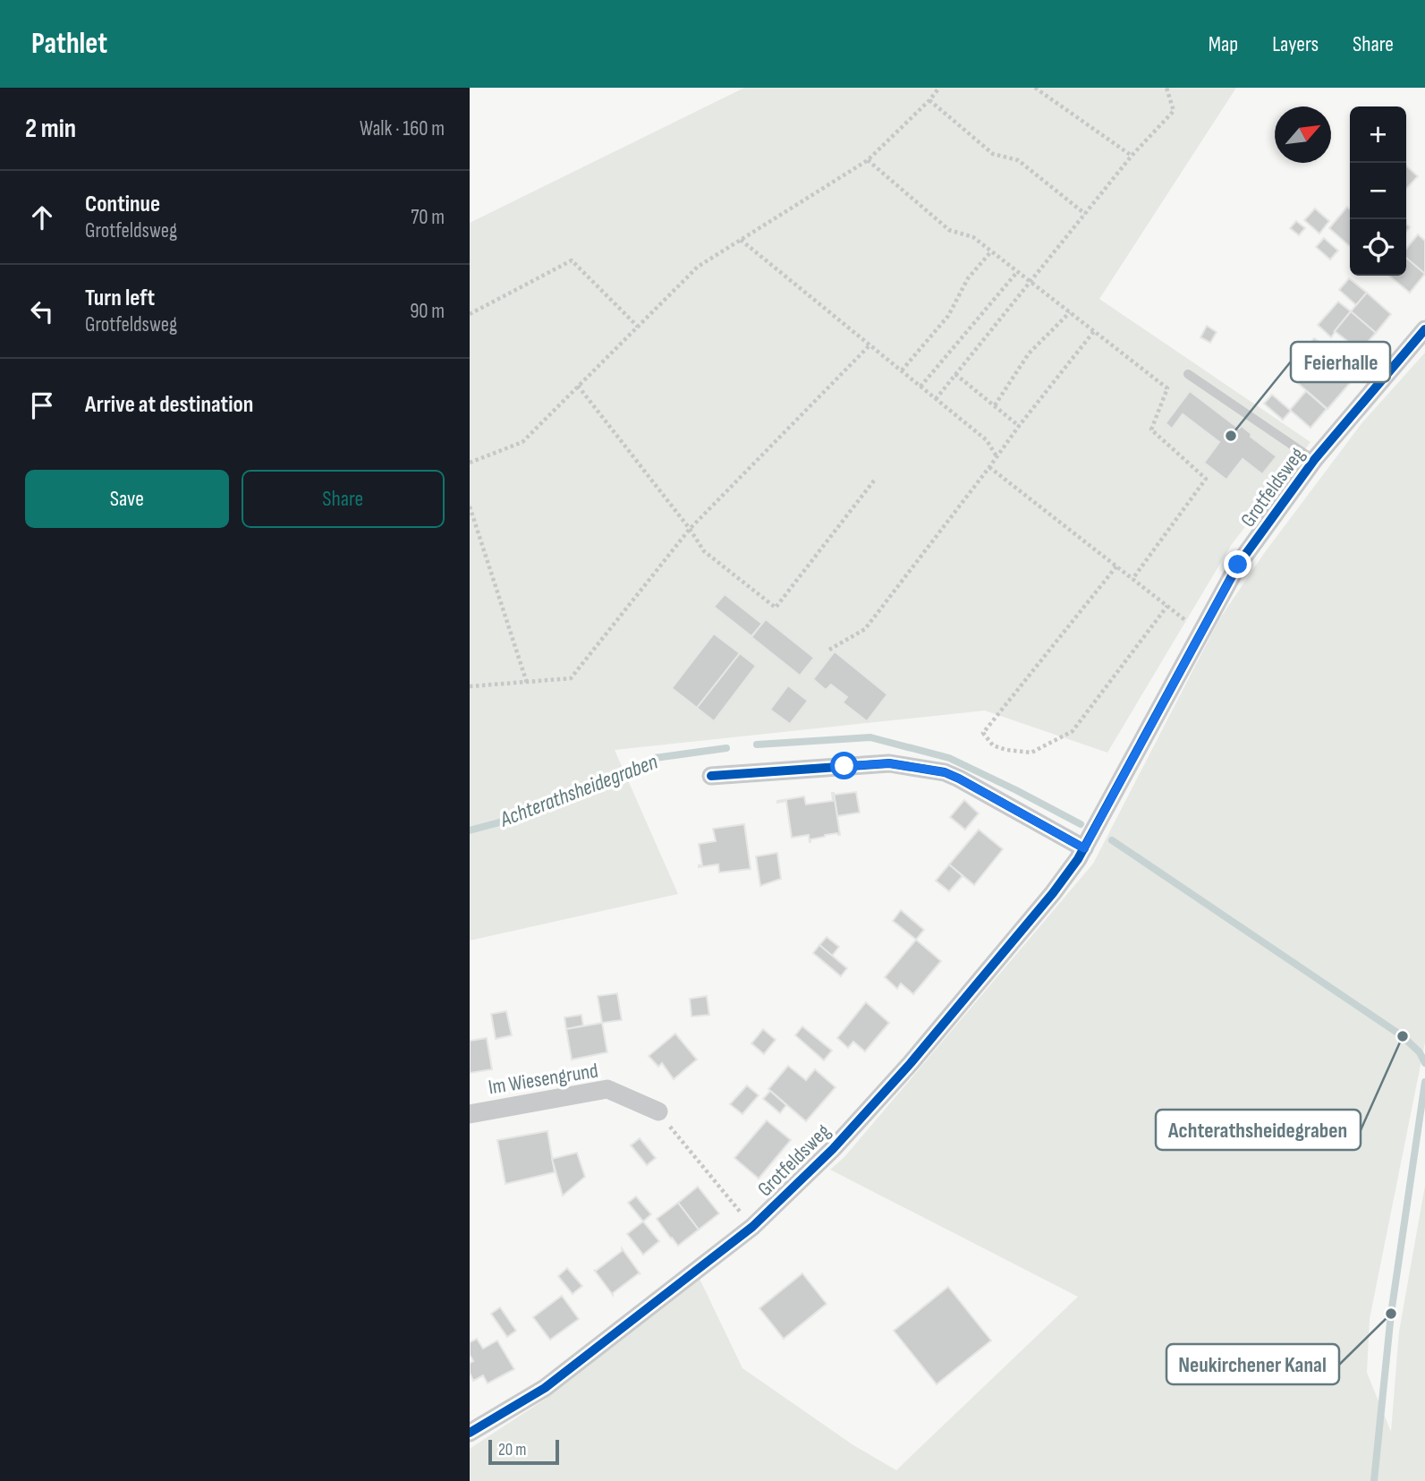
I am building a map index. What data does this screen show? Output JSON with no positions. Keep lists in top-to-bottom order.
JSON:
{
  "streets": {
    "street": ["Grotfeldsweg", "Im Wiesengrund"]
  },
  "water": ["Achterathsheidegraben"],
  "places": ["Feierhalle", "Achterathsheidegraben", "Neukirchener Kanal"],
  "scale_bar": "20 m",
  "north": "top right",
  "page": {
    "header": "Pathlet",
    "nav": ["Map", "Layers", "Share"],
    "heading": ["2 min", "Walk · 160 m"],
    "map_buttons": ["+", "−"],
    "list": [
      ["Continue", "Grotfeldsweg", "70 m"],
      ["Turn left", "Grotfeldsweg", "90 m"],
      "Arrive at destination"
    ],
    "buttons": ["Save", "Share"],
    "scale": "20 m"
  }
}
